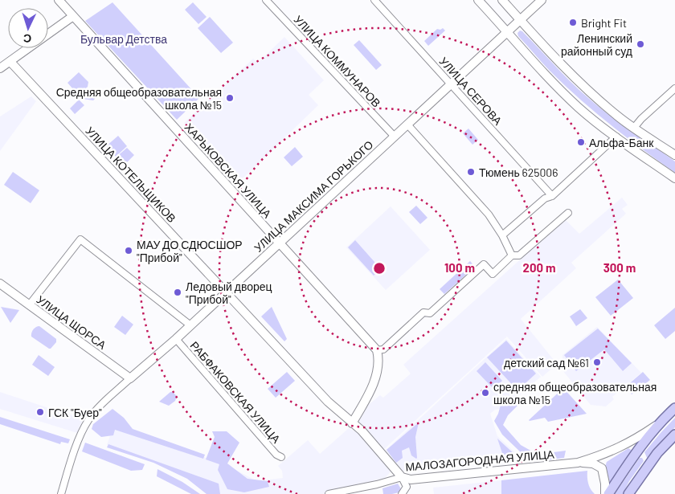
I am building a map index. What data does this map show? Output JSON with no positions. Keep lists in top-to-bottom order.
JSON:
{
  "streets": {
    "street": [
      "УЛИЦА КОММУНАРОВ",
      "УЛИЦА СЕРОВА",
      "ХАРЬКОВСКАЯ УЛИЦА",
      "УЛИЦА КОТЕЛЬЩИКОВ",
      "УЛИЦА МАКСИМА ГОРЬКОГО",
      "УЛИЦА ЩОРСА",
      "РАБФАКОВСКАЯ УЛИЦА",
      "МАЛОЗАГОРОДНАЯ УЛИЦА"
    ]
  },
  "crossings": [
    ["УЛИЦА КОММУНАРОВ", "УЛИЦА МАКСИМА ГОРЬКОГО"],
    ["УЛИЦА СЕРОВА", "УЛИЦА МАКСИМА ГОРЬКОГО"],
    ["ХАРЬКОВСКАЯ УЛИЦА", "УЛИЦА МАКСИМА ГОРЬКОГО"],
    ["УЛИЦА КОТЕЛЬЩИКОВ", "УЛИЦА МАКСИМА ГОРЬКОГО"],
    ["УЛИЦА КОТЕЛЬЩИКОВ", "МАЛОЗАГОРОДНАЯ УЛИЦА"],
    ["УЛИЦА МАКСИМА ГОРЬКОГО", "УЛИЦА ЩОРСА"],
    ["УЛИЦА МАКСИМА ГОРЬКОГО", "РАБФАКОВСКАЯ УЛИЦА"]
  ],
  "parks": ["Бульвар Детства"],
  "places": [
    "Bright Fit",
    "Ленинский районный суд",
    "Средняя общеобразовательная школа №15",
    "Альфа-Банк",
    "Тюмень 625006",
    "МАУ ДО СДЮСШОР \"Прибой\"",
    "Ледовый дворец \"Прибой\"",
    "детский сад №61",
    "средняя общеобразовательная школа №15",
    "ГСК \"Буер\""
  ],
  "north": "bottom",
  "rings": ["100 m", "200 m", "300 m"]
}
